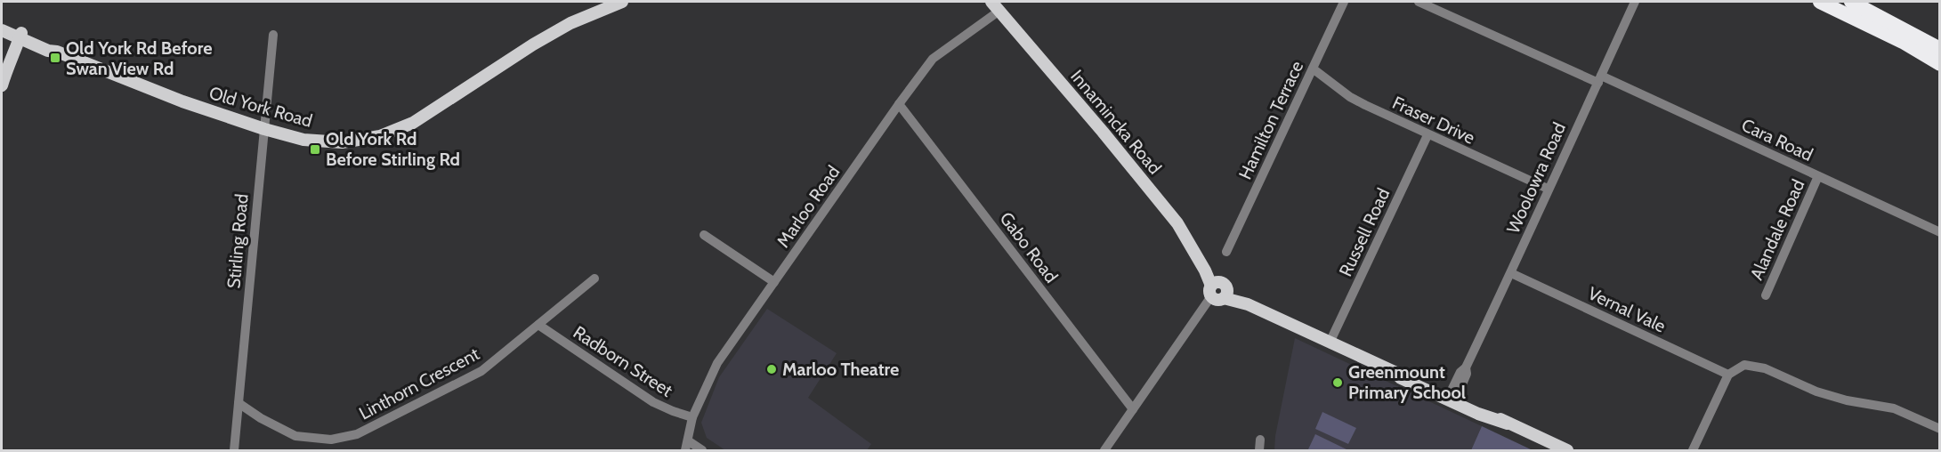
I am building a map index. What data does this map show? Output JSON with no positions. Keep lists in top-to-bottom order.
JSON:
{
  "streets": {
    "main road": ["Old York Road", "Innamincka Road"],
    "street": [
      "Hamilton Terrace",
      "Fraser Drive",
      "Cara Road",
      "Woolowra Road",
      "Marloo Road",
      "Alandale Road",
      "Russell Road",
      "Stirling Road",
      "Gabo Road",
      "Vernal Vale",
      "Radborn Street",
      "Linthorn Crescent"
    ]
  },
  "crossings": [
    ["Old York Road", "Stirling Road"],
    ["Hamilton Terrace", "Fraser Drive"],
    ["Fraser Drive", "Woolowra Road"],
    ["Fraser Drive", "Russell Road"],
    ["Innamincka Road", "Woolowra Road"],
    ["Innamincka Road", "Marloo Road"],
    ["Innamincka Road", "Russell Road"],
    ["Cara Road", "Woolowra Road"],
    ["Cara Road", "Alandale Road"],
    ["Woolowra Road", "Vernal Vale"],
    ["Marloo Road", "Gabo Road"],
    ["Marloo Road", "Radborn Street"],
    ["Stirling Road", "Linthorn Crescent"],
    ["Radborn Street", "Linthorn Crescent"]
  ],
  "places": {
    "transit": ["Old York Rd Before Swan View Rd", "Old York Rd Before Stirling Rd"],
    "other": ["Marloo Theatre", "Greenmount Primary School"]
  }
}
